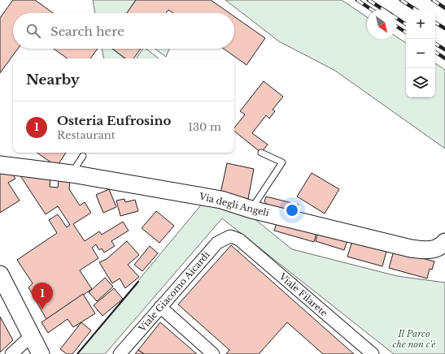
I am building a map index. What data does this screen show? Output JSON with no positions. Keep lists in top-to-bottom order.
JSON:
{
  "streets": {
    "street": ["Via degli Angeli", "Viale Giacomo Aicardi", "Viale Filarete"]
  },
  "crossings": [
    ["Viale Giacomo Aicardi", "Viale Filarete"]
  ],
  "parks": ["Il Parco che non c'è"],
  "north": "bottom right",
  "page": {
    "map_buttons": ["+", "−"],
    "search": "Search here",
    "heading": "Nearby",
    "list": [
      {
        "mark": "1",
        "name": "Osteria Eufrosino",
        "note": "Restaurant",
        "value": "130 m"
      }
    ],
    "pins": "1"
  }
}
